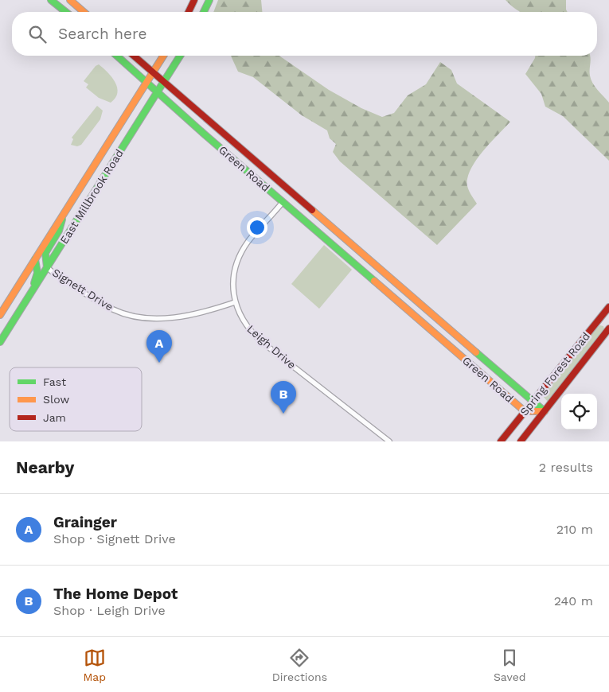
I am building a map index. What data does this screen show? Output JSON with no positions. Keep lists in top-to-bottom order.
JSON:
{
  "streets": {
    "street": [
      "Green Road",
      "East Millbrook Road",
      "Signett Drive",
      "Leigh Drive",
      "Spring Forest Road"
    ]
  },
  "crossings": [
    ["Green Road", "East Millbrook Road"],
    ["Green Road", "Leigh Drive"],
    ["Green Road", "Spring Forest Road"],
    ["East Millbrook Road", "Signett Drive"],
    ["Signett Drive", "Leigh Drive"]
  ],
  "legend": ["Fast", "Slow", "Jam"],
  "page": {
    "search": "Search here",
    "pins": ["A", "B"],
    "heading": ["Nearby", "2 results"],
    "list": [
      {
        "mark": "A",
        "name": "Grainger",
        "note": "Shop · Signett Drive",
        "value": "210 m"
      },
      {
        "mark": "B",
        "name": "The Home Depot",
        "note": "Shop · Leigh Drive",
        "value": "240 m"
      }
    ],
    "nav": ["Map", "Directions", "Saved"]
  }
}
